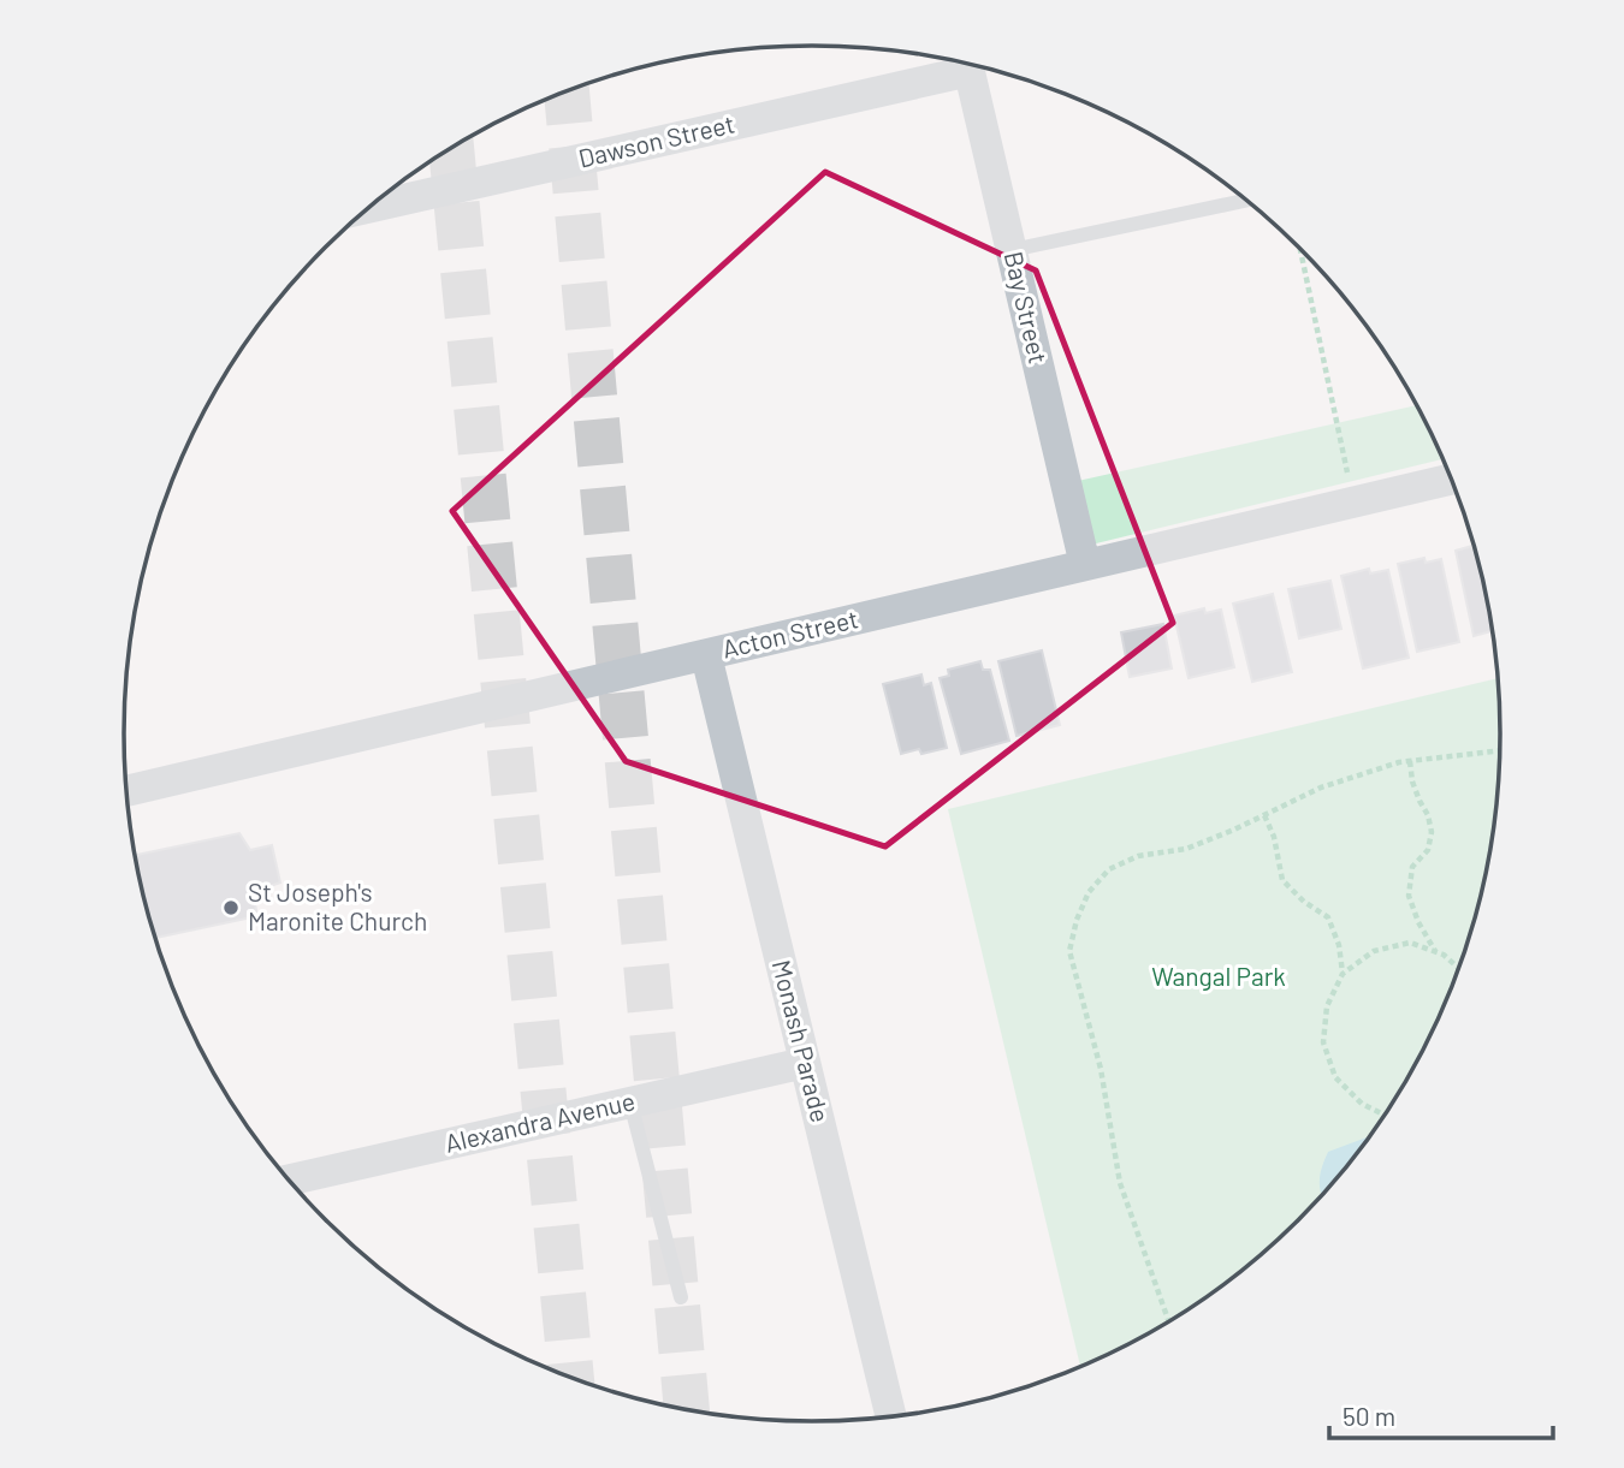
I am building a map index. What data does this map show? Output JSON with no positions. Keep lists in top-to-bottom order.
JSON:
{
  "streets": {
    "street": [
      "Dawson Street",
      "Bay Street",
      "Acton Street",
      "Monash Parade",
      "Alexandra Avenue"
    ]
  },
  "crossings": [
    ["Bay Street", "Acton Street"],
    ["Acton Street", "Monash Parade"],
    ["Monash Parade", "Alexandra Avenue"]
  ],
  "parks": ["Wangal Park"],
  "places": ["St Joseph's Maronite Church"],
  "scale_bar": "50 m"
}
